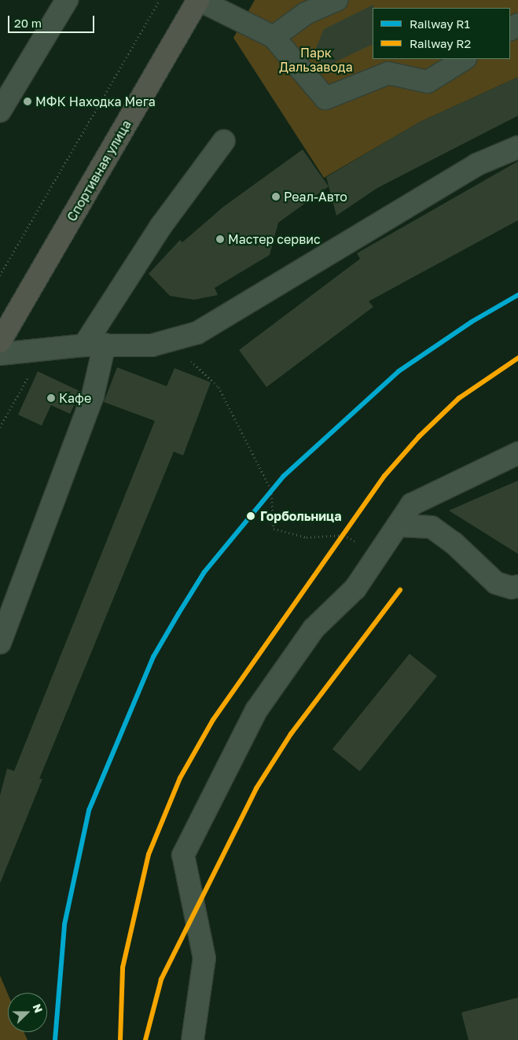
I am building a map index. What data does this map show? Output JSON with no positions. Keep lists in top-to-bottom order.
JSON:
{
  "streets": {
    "main road": ["Спортивная улица"]
  },
  "parks": ["Парк Дальзавода"],
  "places": [
    "МФК Находка Мега",
    "Реал-Авто",
    "Мастер сервис",
    "Кафе",
    "Горбольница"
  ],
  "lines": ["rail line R1", "rail line R2"],
  "legend": ["Railway R1", "Railway R2"],
  "scale_bar": "20 m",
  "north": "right"
}
